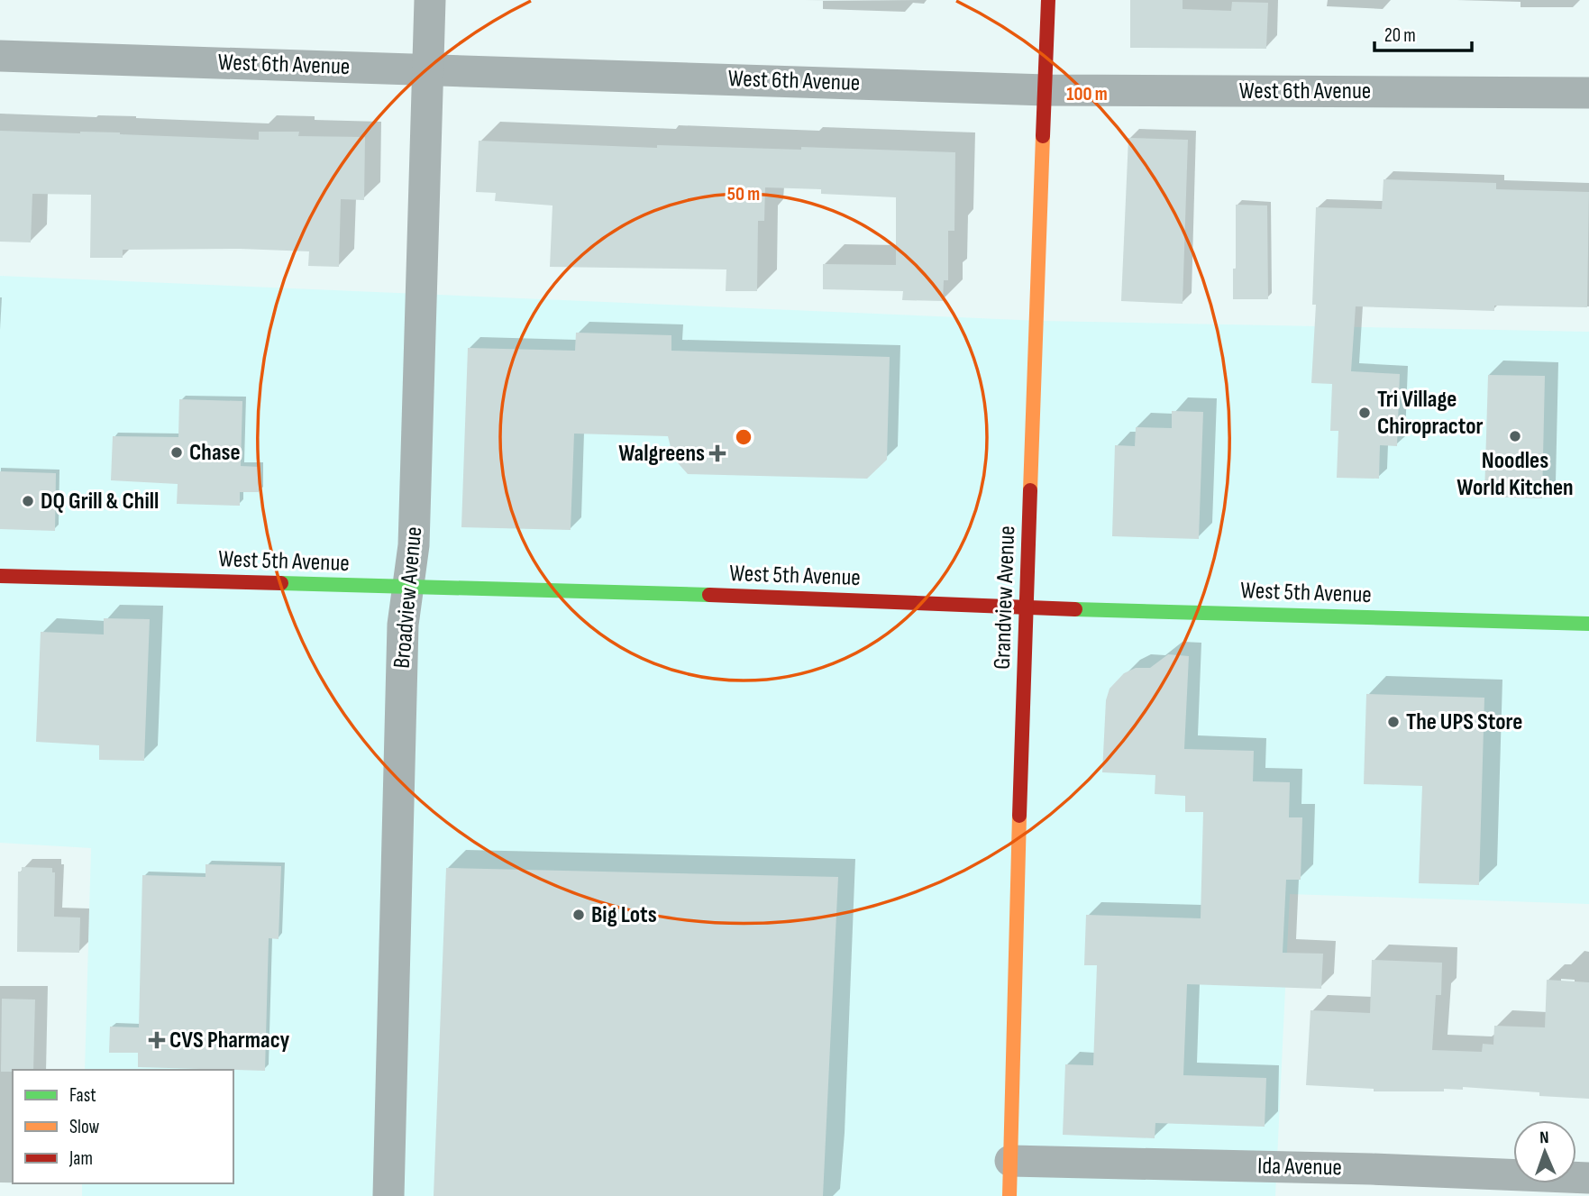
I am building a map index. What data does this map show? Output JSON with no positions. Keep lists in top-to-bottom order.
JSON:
{
  "streets": {
    "main road": ["West 5th Avenue", "Grandview Avenue"],
    "street": ["West 6th Avenue", "Broadview Avenue", "Ida Avenue"]
  },
  "crossings": [
    ["West 6th Avenue", "Broadview Avenue"],
    ["West 6th Avenue", "Grandview Avenue"],
    ["West 5th Avenue", "Broadview Avenue"],
    ["West 5th Avenue", "Grandview Avenue"],
    ["Grandview Avenue", "Ida Avenue"]
  ],
  "places": {
    "other": [
      "Tri Village Chiropractor",
      "Noodles World Kitchen",
      "Chase",
      "DQ Grill & Chill",
      "The UPS Store",
      "Big Lots"
    ],
    "health": ["Walgreens", "CVS Pharmacy"]
  },
  "legend": ["Fast", "Slow", "Jam"],
  "scale_bar": "20 m",
  "north": "top",
  "rings": ["100 m", "50 m"]
}
